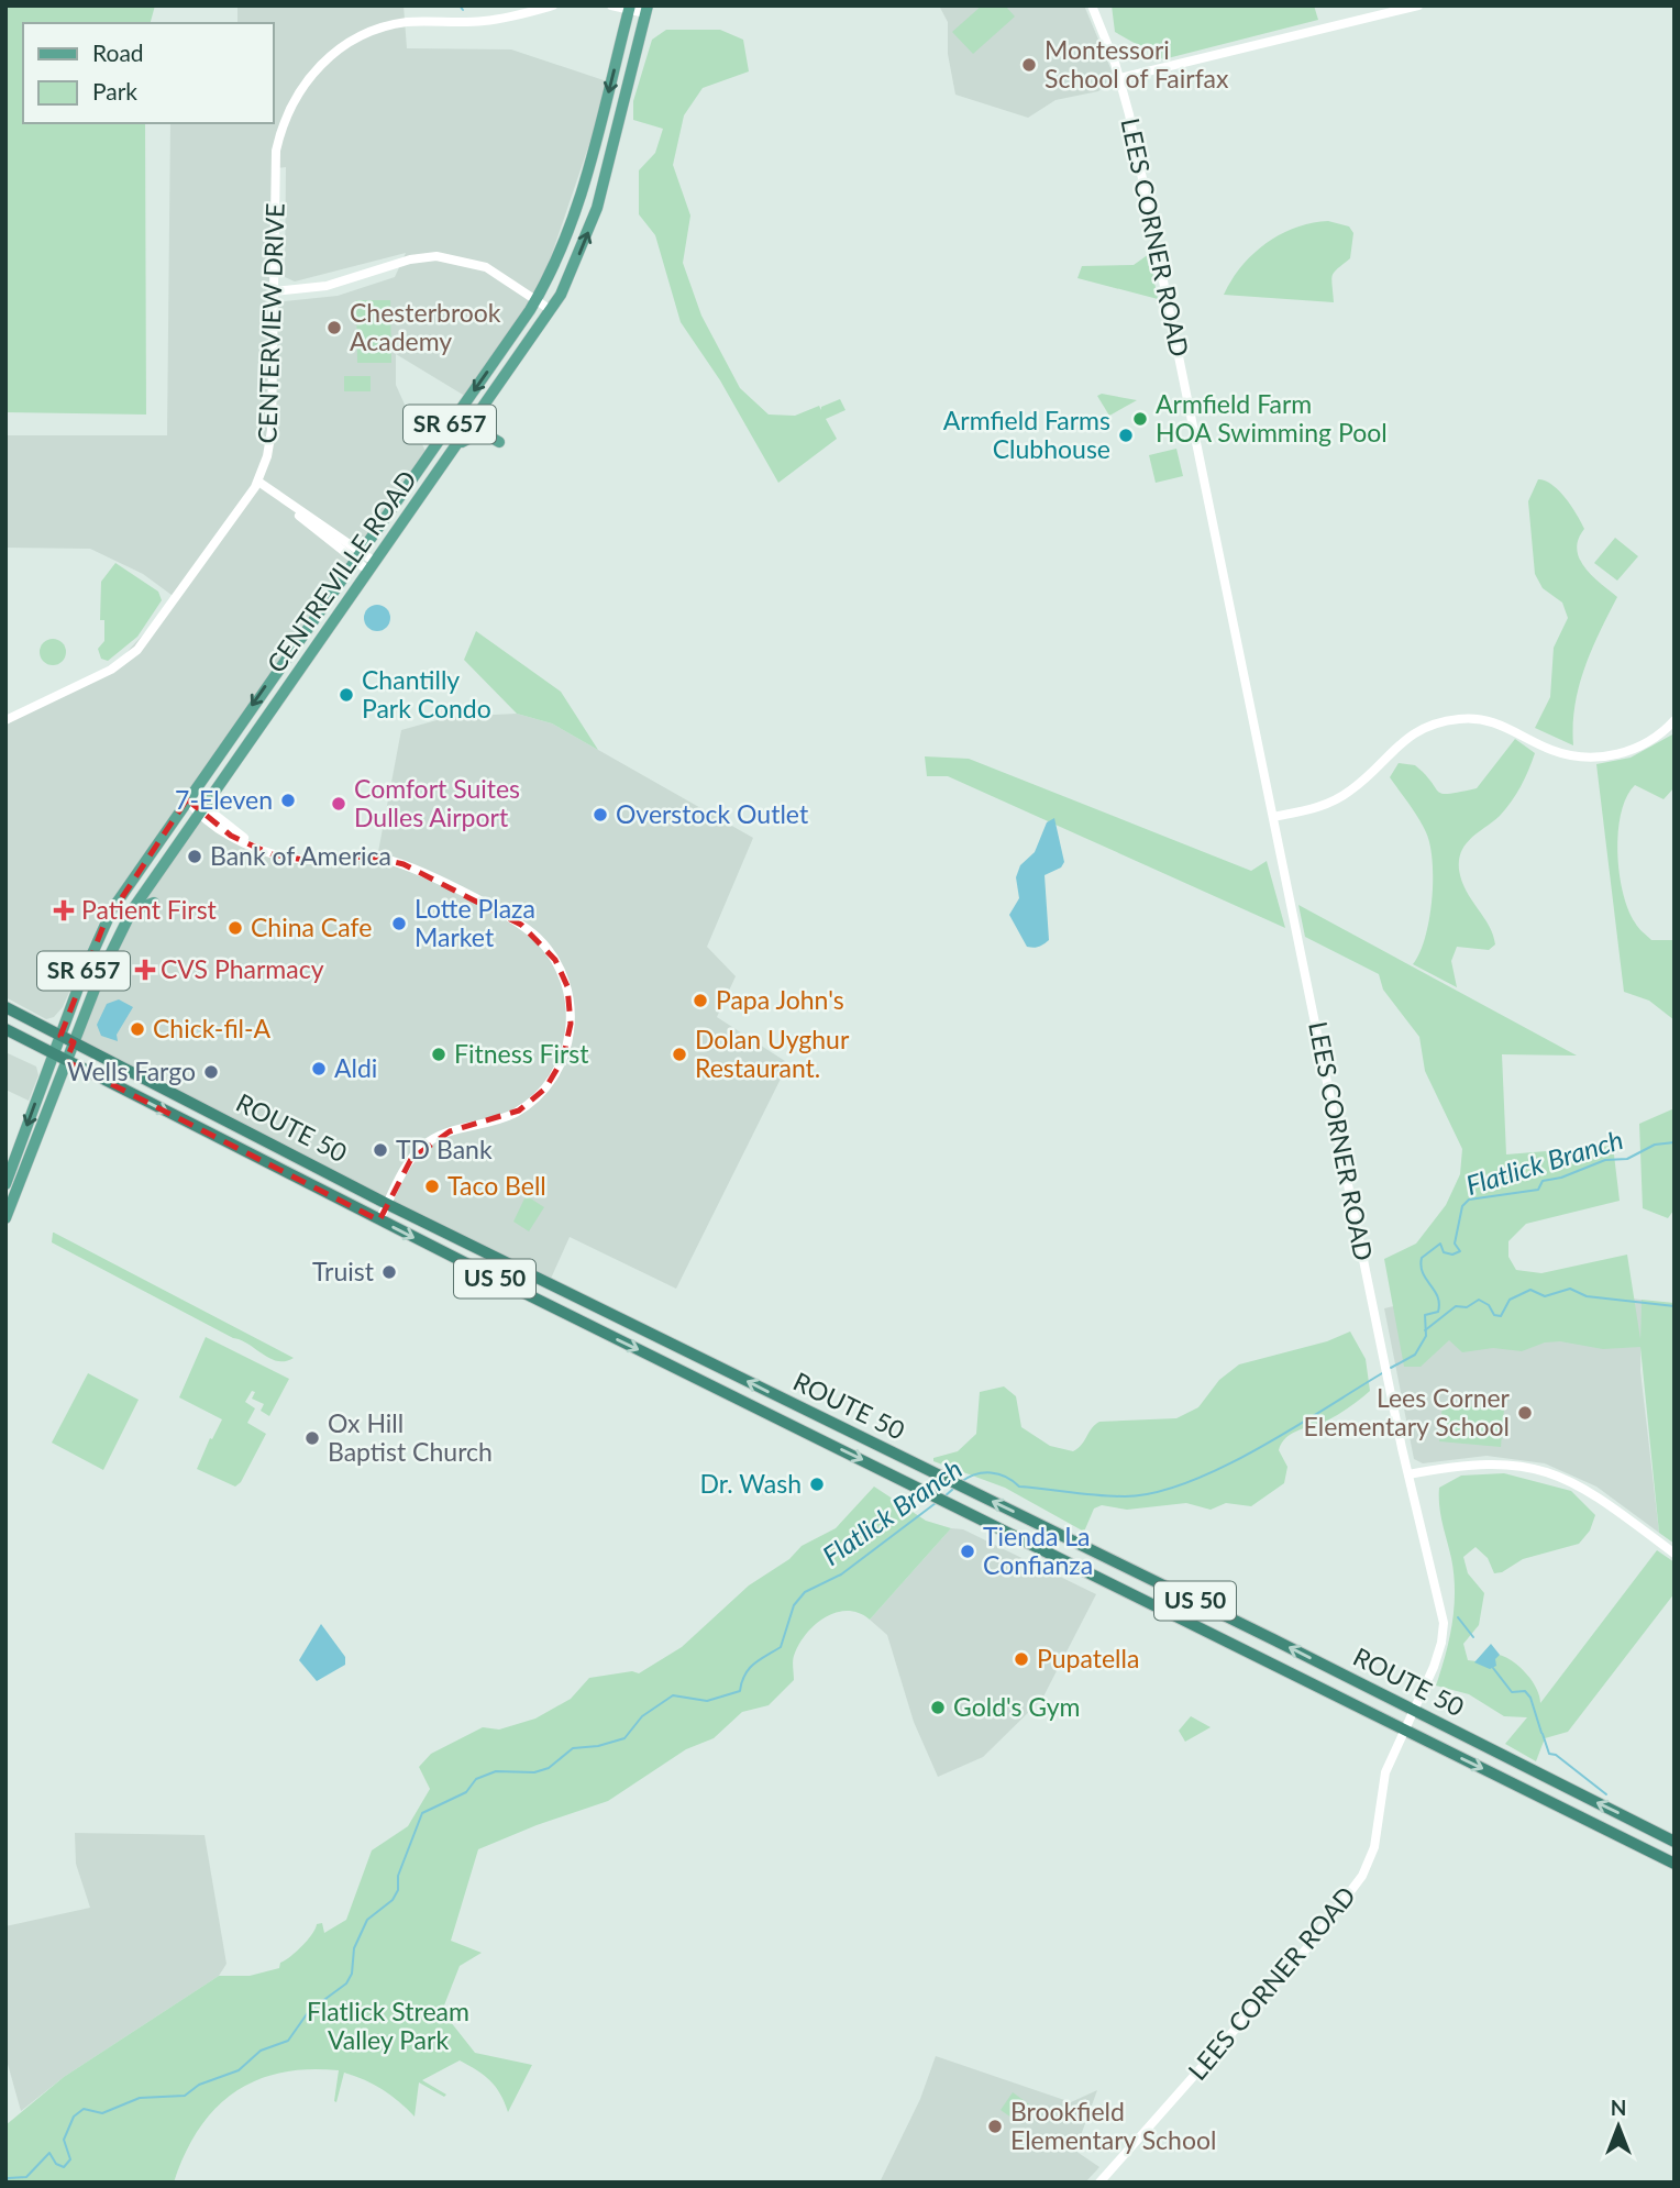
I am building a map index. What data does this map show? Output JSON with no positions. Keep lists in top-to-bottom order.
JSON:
{
  "streets": {
    "highway": ["ROUTE 50", "US 50"],
    "main road": ["SR 657", "CENTREVILLE ROAD"],
    "street": ["LEES CORNER ROAD", "CENTERVIEW DRIVE"]
  },
  "crossings": [
    ["LEES CORNER ROAD", "ROUTE 50"],
    ["SR 657", "CENTREVILLE ROAD"],
    ["SR 657", "ROUTE 50"],
    ["CENTREVILLE ROAD", "ROUTE 50"]
  ],
  "water": ["Flatlick Branch"],
  "parks": ["Flatlick Stream Valley Park"],
  "places": {
    "other": [
      "Montessori School of Fairfax",
      "Chesterbrook Academy",
      "Armfield Farm HOA Swimming Pool",
      "Armfield Farms Clubhouse",
      "Chantilly Park Condo",
      "7-Eleven",
      "Comfort Suites Dulles Airport",
      "Overstock Outlet",
      "Bank of America",
      "Lotte Plaza Market",
      "China Cafe",
      "Papa John's",
      "Chick-fil-A",
      "Fitness First",
      "Dolan Uyghur Restaurant.",
      "Aldi",
      "Wells Fargo",
      "TD Bank",
      "Taco Bell",
      "Truist",
      "Lees Corner Elementary School",
      "Ox Hill Baptist Church",
      "Dr. Wash",
      "Tienda La Confianza",
      "Pupatella",
      "Gold's Gym",
      "Brookfield Elementary School"
    ],
    "health": ["Patient First", "CVS Pharmacy"]
  },
  "legend": ["Road", "Park"],
  "north": "top"
}
